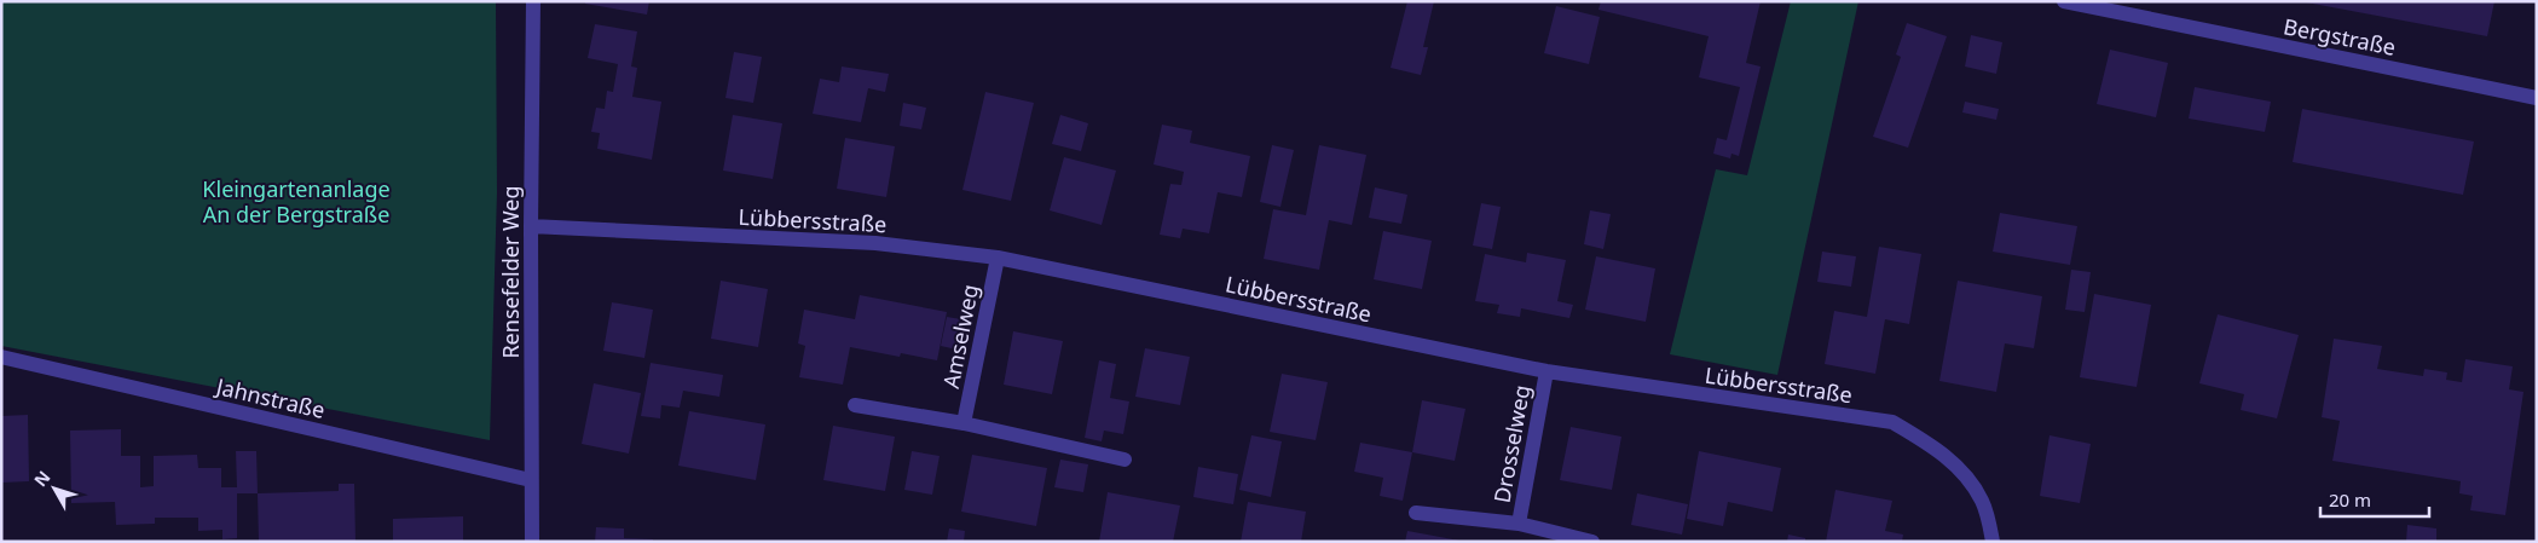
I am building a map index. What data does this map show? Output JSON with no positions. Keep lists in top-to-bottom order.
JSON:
{
  "streets": {
    "street": [
      "Bergstraße",
      "Lübbersstraße",
      "Rensefelder Weg",
      "Amselweg",
      "Jahnstraße",
      "Drosselweg"
    ]
  },
  "crossings": [
    ["Lübbersstraße", "Rensefelder Weg"],
    ["Lübbersstraße", "Amselweg"],
    ["Lübbersstraße", "Drosselweg"],
    ["Rensefelder Weg", "Jahnstraße"]
  ],
  "parks": ["Kleingartenanlage An der Bergstraße"],
  "scale_bar": "20 m",
  "north": "top left"
}
